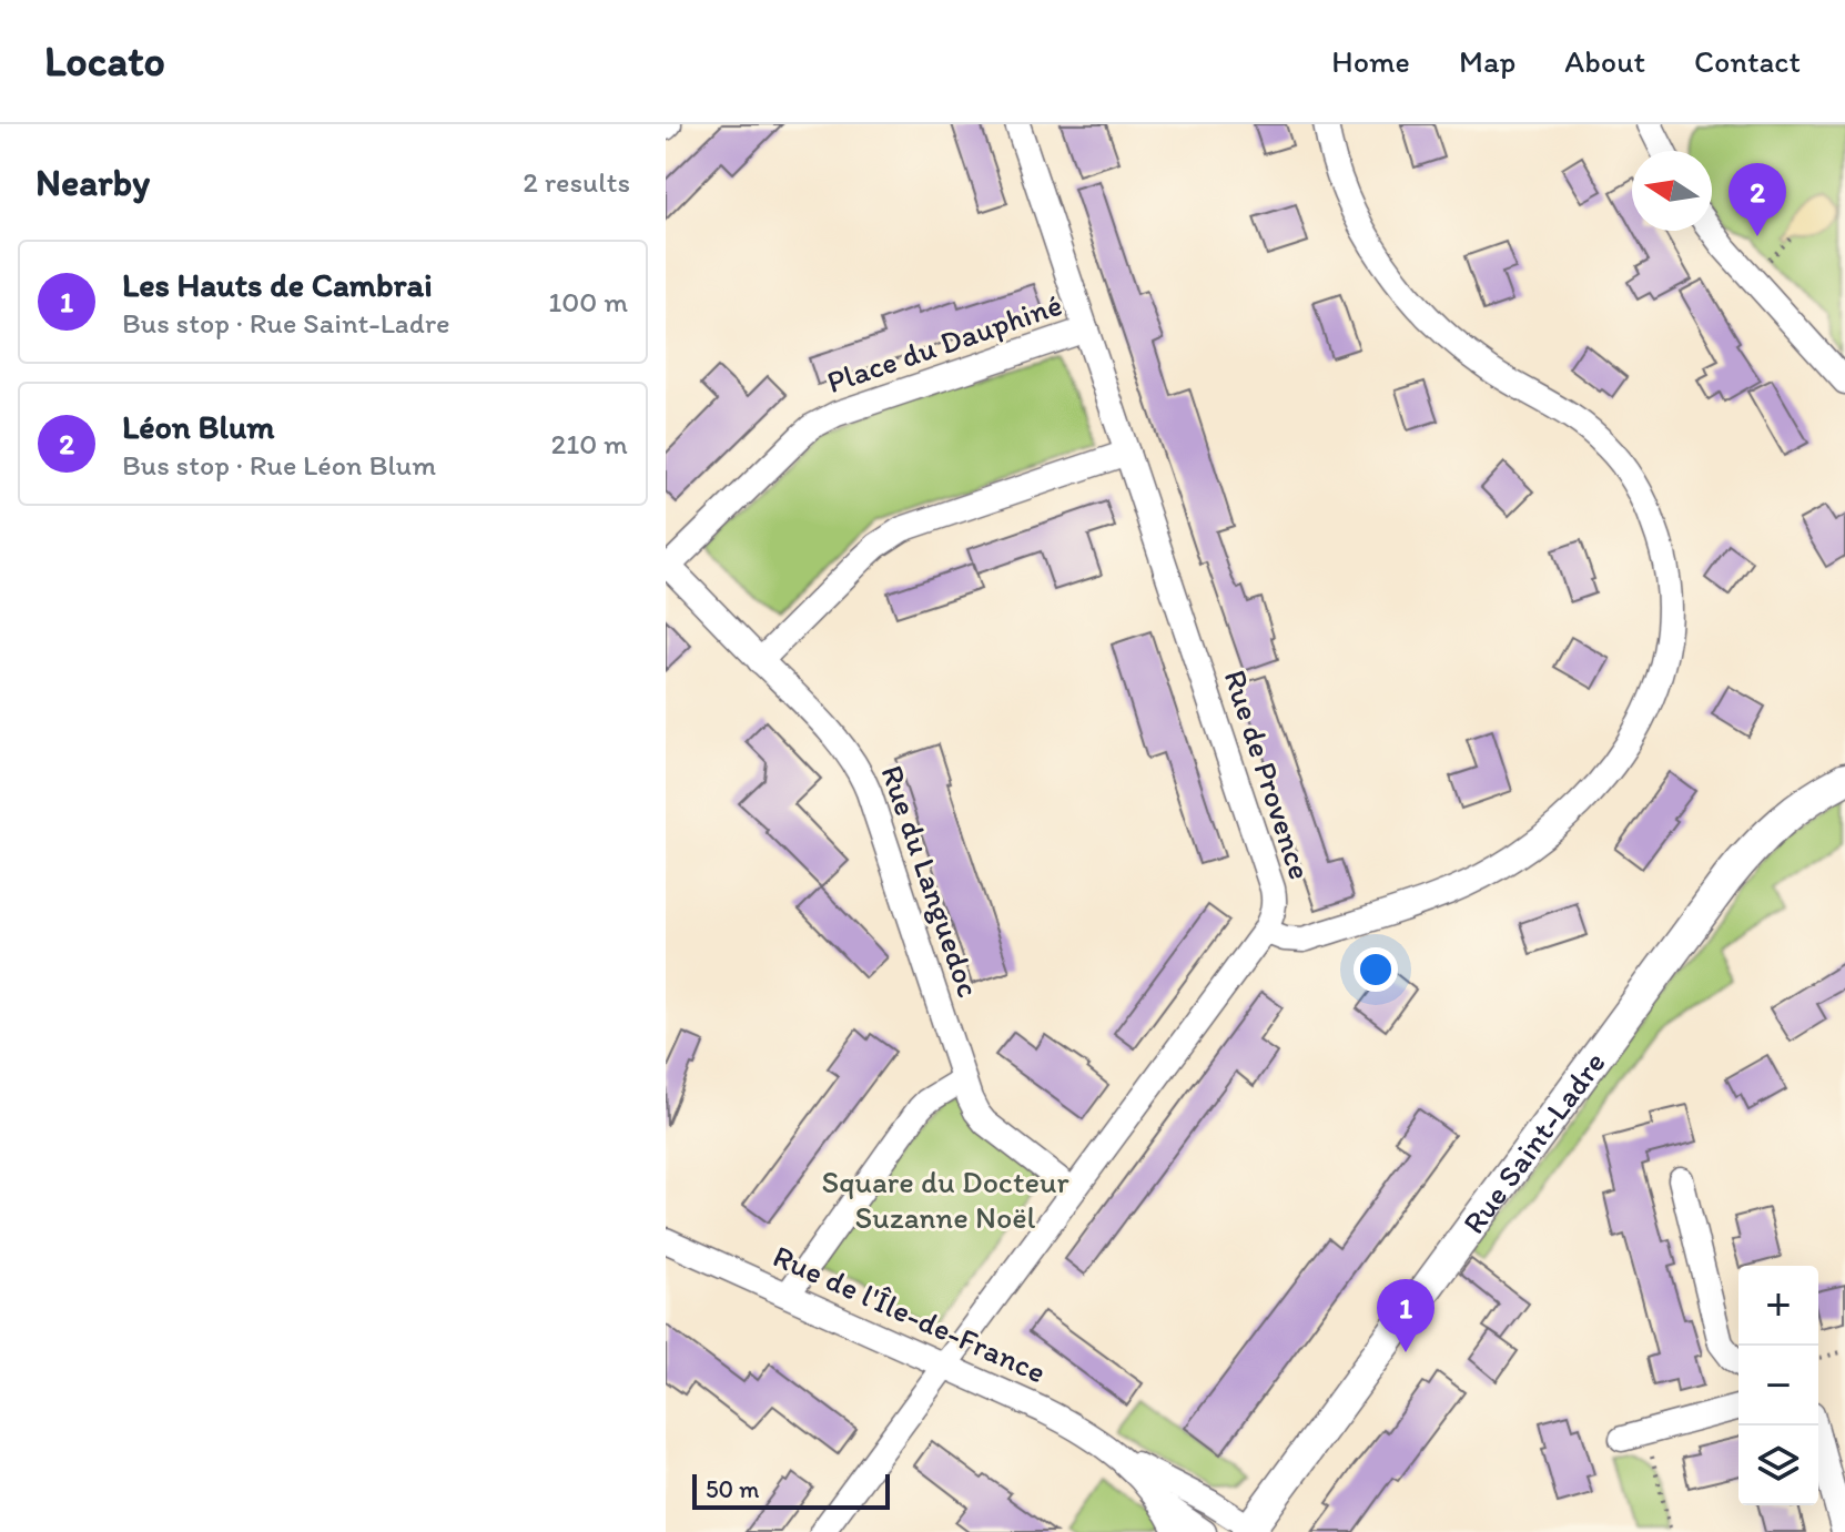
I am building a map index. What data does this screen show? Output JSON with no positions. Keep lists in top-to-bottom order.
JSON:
{
  "streets": {
    "street": [
      "Place du Dauphiné",
      "Rue de Provence",
      "Rue du Languedoc",
      "Rue Saint-Ladre",
      "Rue de l'Île-de-France"
    ]
  },
  "crossings": [
    ["Place du Dauphiné", "Rue de Provence"],
    ["Place du Dauphiné", "Rue du Languedoc"],
    ["Rue de Provence", "Rue du Languedoc"],
    ["Rue de Provence", "Rue de l'Île-de-France"],
    ["Rue Saint-Ladre", "Rue de l'Île-de-France"]
  ],
  "parks": ["Square du Docteur Suzanne Noël"],
  "scale_bar": "50 m",
  "north": "left",
  "page": {
    "header": "Locato",
    "nav": [
      "Home",
      "Map",
      "About",
      "Contact"
    ],
    "heading": ["Nearby", "2 results"],
    "pins": ["2", "1"],
    "list": [
      {
        "mark": "1",
        "name": "Les Hauts de Cambrai",
        "note": "Bus stop · Rue Saint-Ladre",
        "value": "100 m"
      },
      {
        "mark": "2",
        "name": "Léon Blum",
        "note": "Bus stop · Rue Léon Blum",
        "value": "210 m"
      }
    ],
    "map_buttons": ["+", "−"],
    "scale": "50 m"
  }
}
